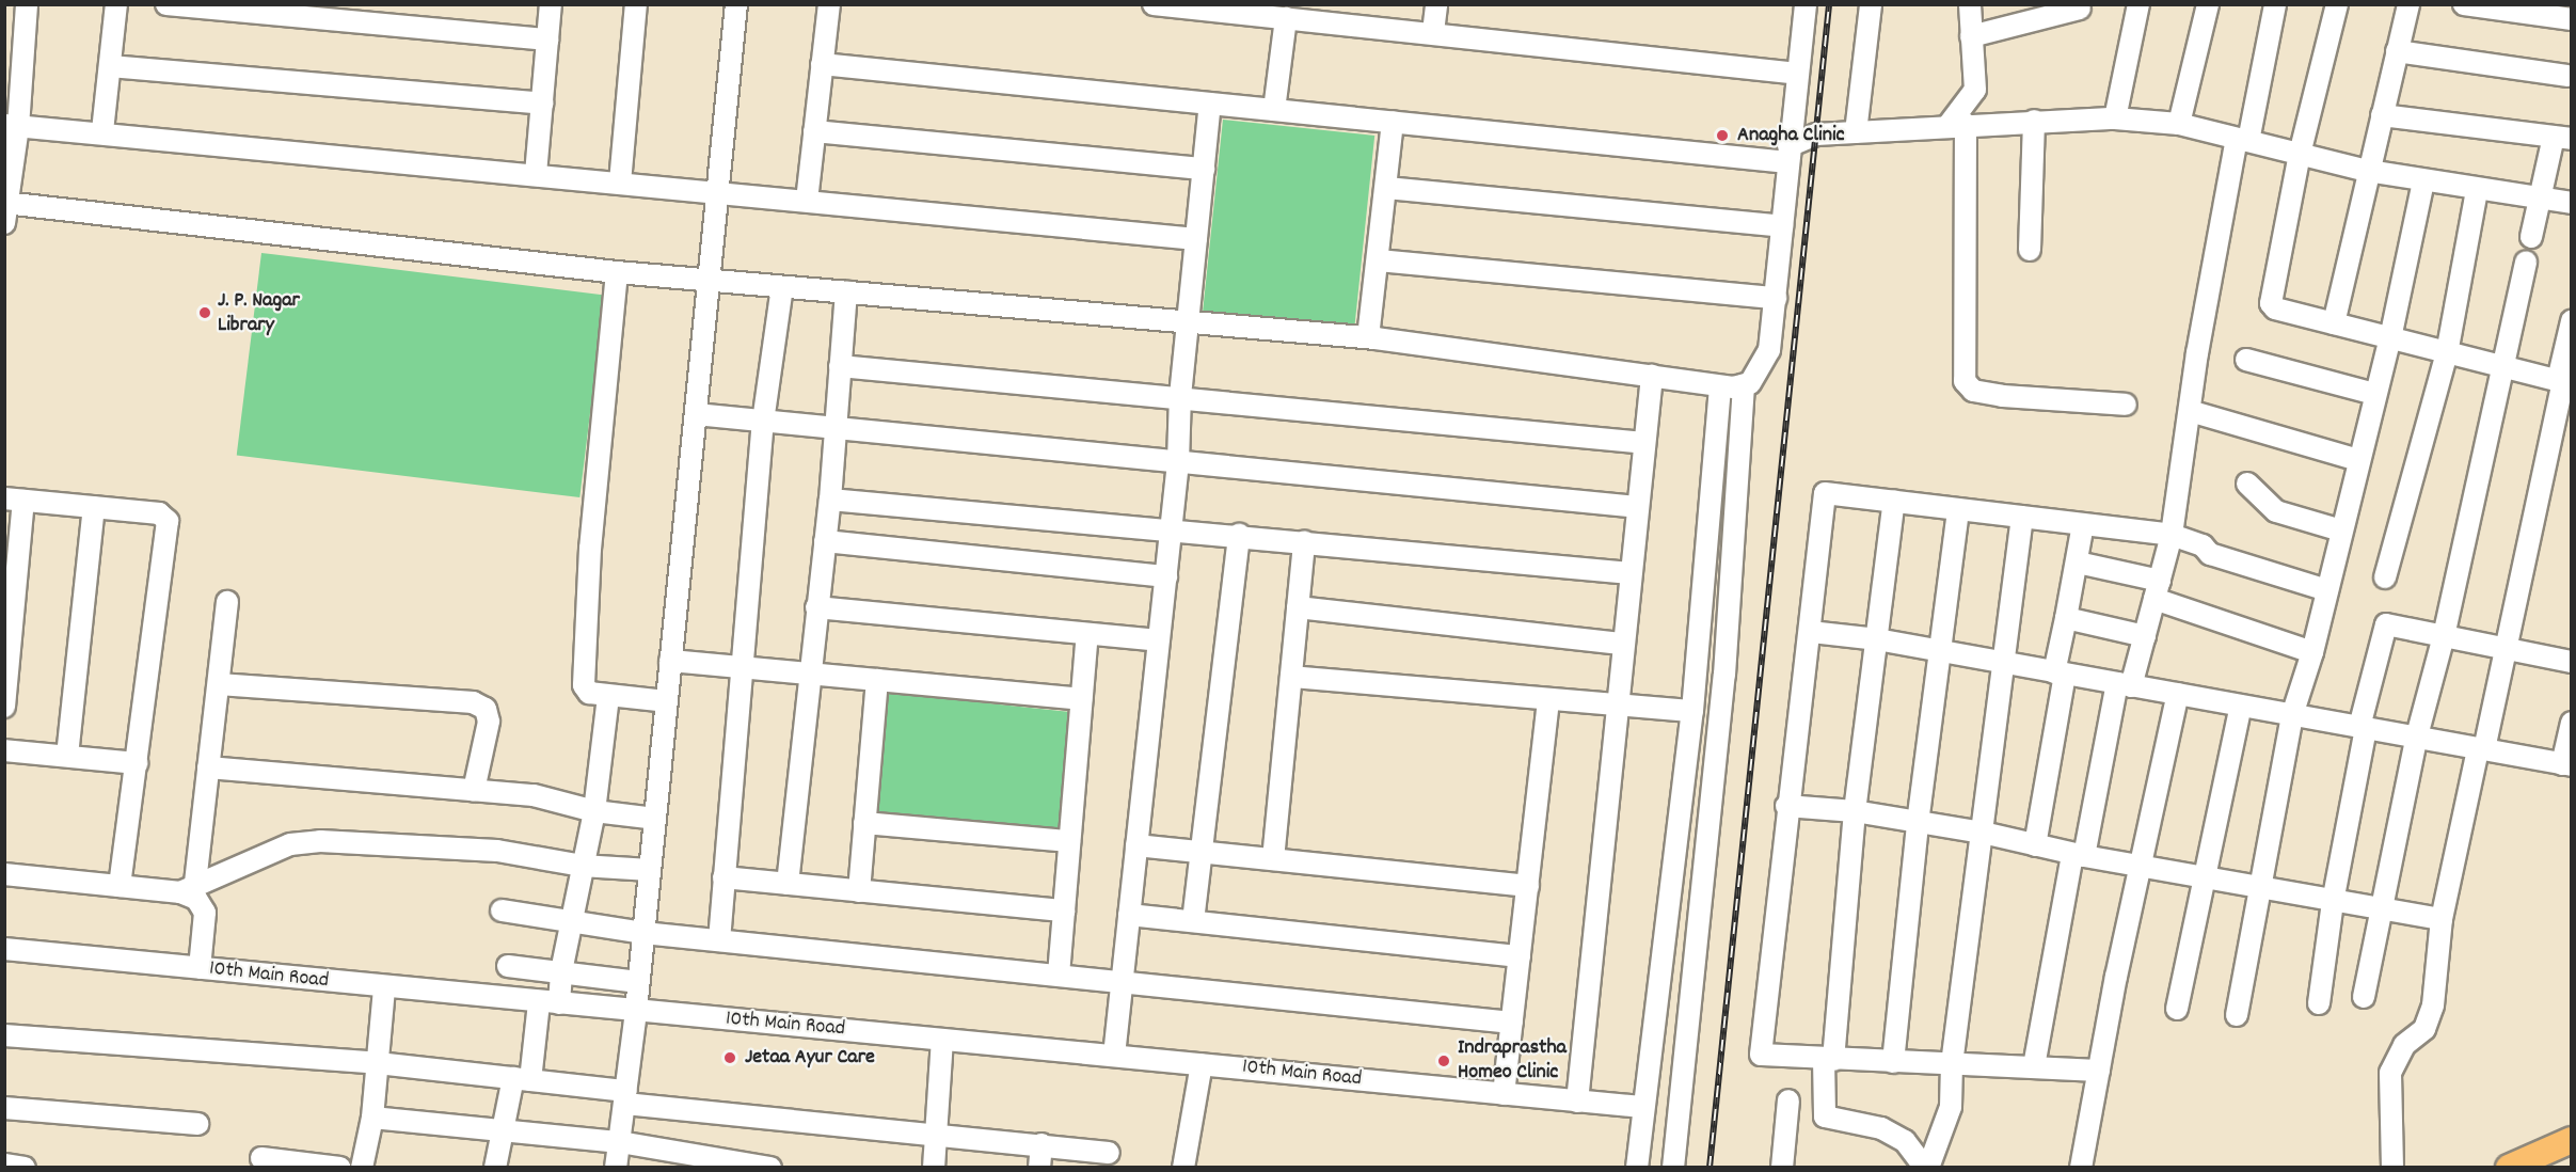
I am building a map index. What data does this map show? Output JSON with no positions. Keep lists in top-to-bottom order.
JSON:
{
  "streets": {
    "street": ["10th Main Road"]
  },
  "places": [
    "Anagha Clinic",
    "J. P. Nagar Library",
    "Jetaa Ayur Care",
    "Indraprastha Homeo Clinic"
  ]
}
